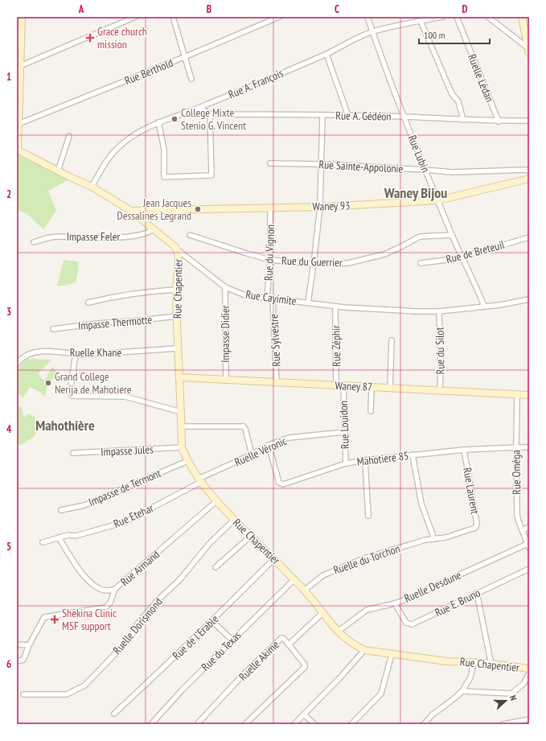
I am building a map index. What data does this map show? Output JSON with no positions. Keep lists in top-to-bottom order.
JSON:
{
  "streets": {
    "street": [
      "Rue Berthold",
      "Ruelle Lédan",
      "Rue A. François",
      "Rue A. Gédéon",
      "Rue Lubin",
      "Rue Sainte-Appolonie",
      "Waney 93",
      "Impasse Feler",
      "Rue de Breteuil",
      "Rue du Vignon",
      "Rue du Guerrier",
      "Rue Chapentier",
      "Rue Cayimite",
      "Impasse Thermotte",
      "Impasse Didier",
      "Rue Sylvestre",
      "Rue Zéphir",
      "Rue du Silot",
      "Ruelle Khane",
      "Waney 87",
      "Rue Louidon",
      "Impasse Jules",
      "Ruelle Véronic",
      "Mahotiere 85",
      "Rue Oméga",
      "Impasse de Termont",
      "Rue Laurent",
      "Rue Etehar",
      "Ruelle du Torchon",
      "Rue Armand",
      "Ruelle Desdune",
      "Rue E. Bruno",
      "Ruelle Dorismond",
      "Rue de l'Erable",
      "Rue du Texas",
      "Ruelle Akime"
    ]
  },
  "crossings": [
    ["Ruelle Lédan", "Rue A. Gédéon"],
    ["Rue A. François", "Rue Lubin"],
    ["Rue A. François", "Rue Cayimite"],
    ["Rue A. Gédéon", "Rue Lubin"],
    ["Rue Lubin", "Rue Sainte-Appolonie"],
    ["Rue Lubin", "Waney 93"],
    ["Rue Lubin", "Rue de Breteuil"],
    ["Rue Lubin", "Rue du Guerrier"],
    ["Rue Lubin", "Rue Cayimite"],
    ["Waney 93", "Rue du Vignon"],
    ["Waney 93", "Rue Cayimite"],
    ["Impasse Feler", "Rue Cayimite"],
    ["Rue du Vignon", "Rue du Guerrier"],
    ["Rue du Vignon", "Rue Cayimite"],
    ["Rue Chapentier", "Rue Cayimite"],
    ["Rue Chapentier", "Impasse Thermotte"],
    ["Rue Chapentier", "Ruelle Khane"],
    ["Rue Chapentier", "Waney 87"],
    ["Rue Chapentier", "Impasse Jules"],
    ["Rue Chapentier", "Ruelle Véronic"],
    ["Rue Chapentier", "Impasse de Termont"],
    ["Rue Chapentier", "Rue Etehar"],
    ["Rue Chapentier", "Ruelle du Torchon"],
    ["Rue Chapentier", "Rue Armand"],
    ["Rue Chapentier", "Ruelle Desdune"],
    ["Rue Chapentier", "Ruelle Dorismond"],
    ["Rue Chapentier", "Rue de l'Erable"],
    ["Rue Chapentier", "Rue du Texas"],
    ["Rue Chapentier", "Ruelle Akime"],
    ["Rue Cayimite", "Impasse Didier"],
    ["Rue Cayimite", "Rue Sylvestre"],
    ["Rue Cayimite", "Rue Zéphir"],
    ["Rue Cayimite", "Rue du Silot"],
    ["Impasse Didier", "Waney 87"],
    ["Rue Sylvestre", "Waney 87"],
    ["Rue Zéphir", "Waney 87"],
    ["Rue Zéphir", "Rue Louidon"],
    ["Rue du Silot", "Waney 87"],
    ["Waney 87", "Rue Louidon"],
    ["Waney 87", "Rue Oméga"],
    ["Rue Louidon", "Ruelle Véronic"],
    ["Rue Louidon", "Mahotiere 85"],
    ["Ruelle Véronic", "Mahotiere 85"],
    ["Ruelle Véronic", "Rue Etehar"],
    ["Mahotiere 85", "Rue Oméga"],
    ["Mahotiere 85", "Rue Laurent"],
    ["Rue Oméga", "Ruelle Desdune"],
    ["Rue Laurent", "Ruelle du Torchon"],
    ["Ruelle Desdune", "Rue E. Bruno"]
  ],
  "districts": ["Waney Bijou", "Mahothière"],
  "places": {
    "health": ["Grace church mission", "Shekina Clinic MSF support"],
    "other": ["College Mixte Stenio G. Vincent", "Jean Jacques Dessalines Legrand", "Grand College Nerija de Mahotiere"]
  },
  "scale_bar": "100 m",
  "north": "right",
  "grid": {
    "columns": [
      "A",
      "B",
      "C",
      "D"
    ],
    "rows": [
      "1",
      "2",
      "3",
      "4",
      "5",
      "6"
    ]
  }
}
